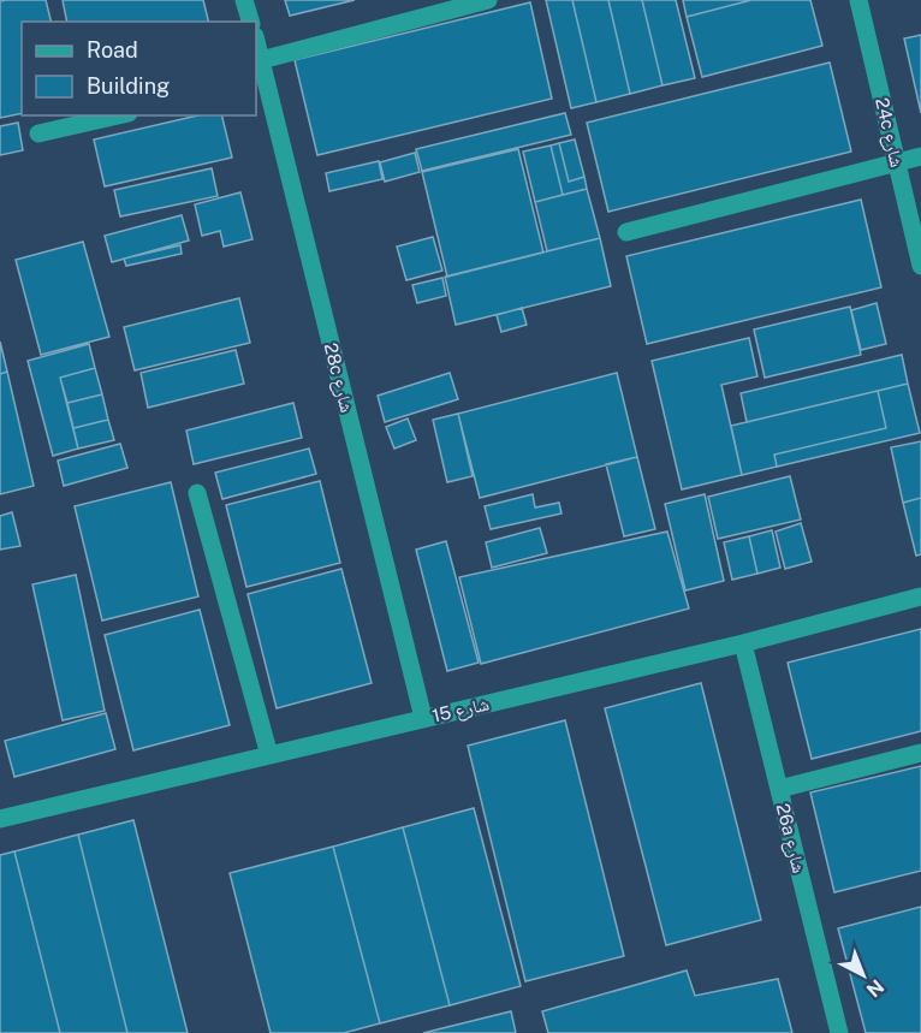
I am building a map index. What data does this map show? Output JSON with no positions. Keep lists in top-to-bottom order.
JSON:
{
  "streets": {
    "street": [
      "24c شارع",
      "28c شارع",
      "شارع 15",
      "26a شارع"
    ]
  },
  "crossings": [
    ["28c شارع", "شارع 15"],
    ["شارع 15", "26a شارع"]
  ],
  "legend": ["Road", "Building"],
  "north": "bottom right"
}
